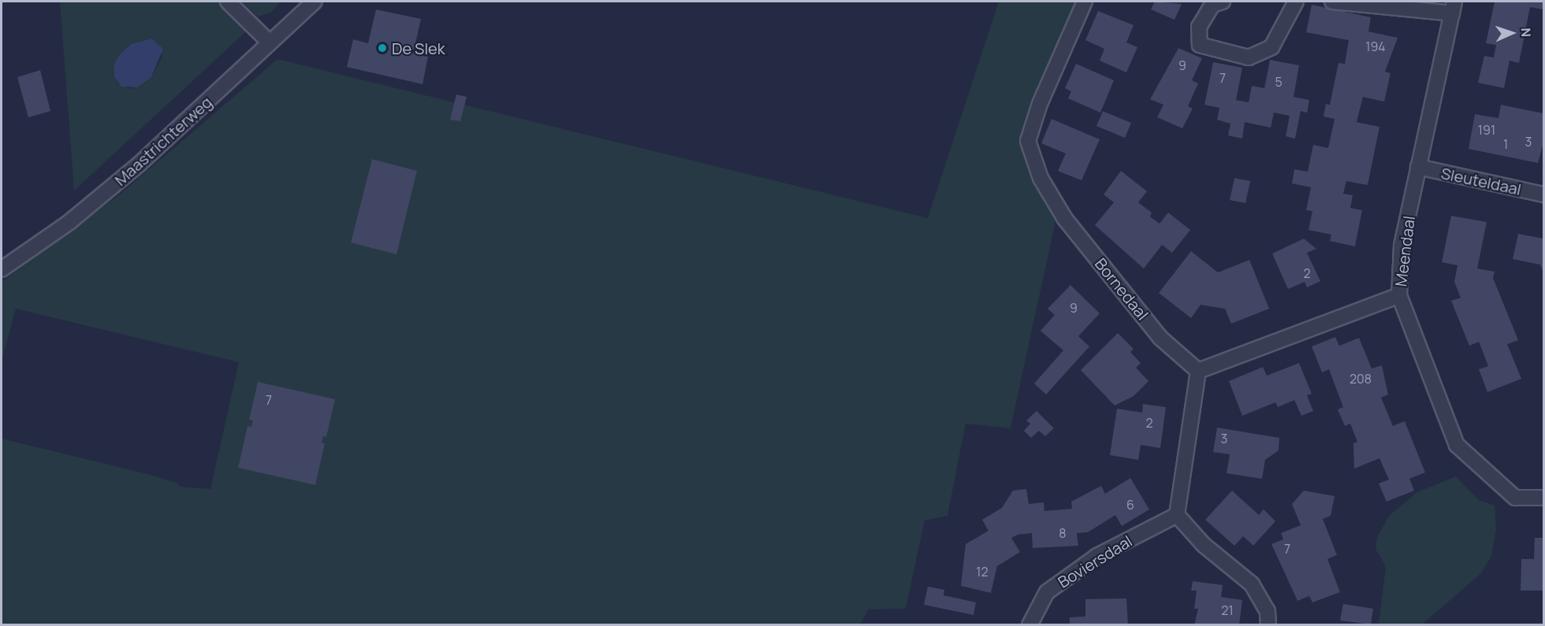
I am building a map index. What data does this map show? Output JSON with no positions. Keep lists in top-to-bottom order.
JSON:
{
  "streets": {
    "street": [
      "Maastrichterweg",
      "Sleuteldaal",
      "Meendaal",
      "Bornedaal",
      "Boviersdaal"
    ]
  },
  "crossings": [
    ["Sleuteldaal", "Meendaal"]
  ],
  "places": ["De Slek"],
  "house_numbers": [
    "194",
    "9",
    "7",
    "5",
    "191",
    "3",
    "1",
    "2",
    "9",
    "208",
    "7",
    "2",
    "3",
    "6",
    "8",
    "7",
    "12",
    "21"
  ],
  "north": "right"
}
